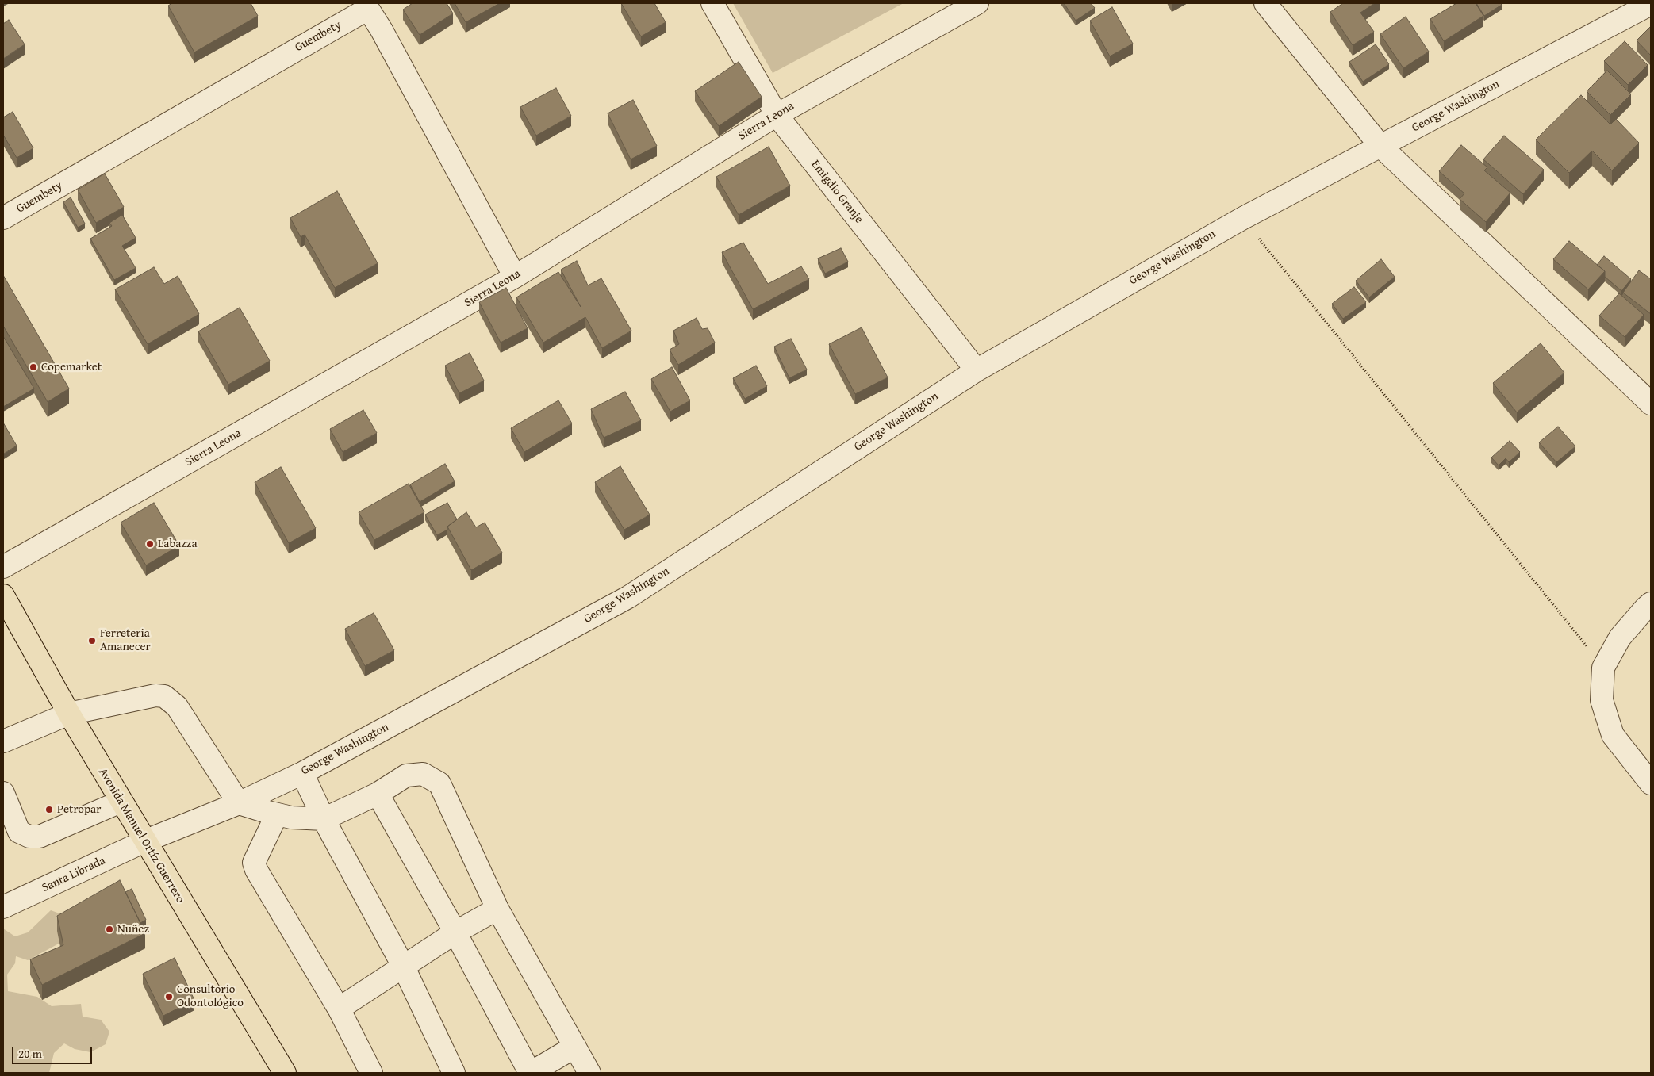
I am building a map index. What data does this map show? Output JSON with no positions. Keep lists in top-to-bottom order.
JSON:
{
  "streets": {
    "main road": ["Avenida Manuel Ortíz Guerrero"],
    "street": [
      "Guembety",
      "George Washington",
      "Sierra Leona",
      "Emigdio Granje",
      "Santa Librada"
    ]
  },
  "crossings": [
    ["Guembety", "Sierra Leona"],
    ["George Washington", "Emigdio Granje"],
    ["George Washington", "Avenida Manuel Ortíz Guerrero"],
    ["George Washington", "Santa Librada"],
    ["Sierra Leona", "Emigdio Granje"],
    ["Avenida Manuel Ortíz Guerrero", "Santa Librada"]
  ],
  "places": [
    "Copemarket",
    "Labazza",
    "Ferreteria Amanecer",
    "Petropar",
    "Nuñez",
    "Consultorio Odontológico"
  ],
  "scale_bar": "20 m"
}
